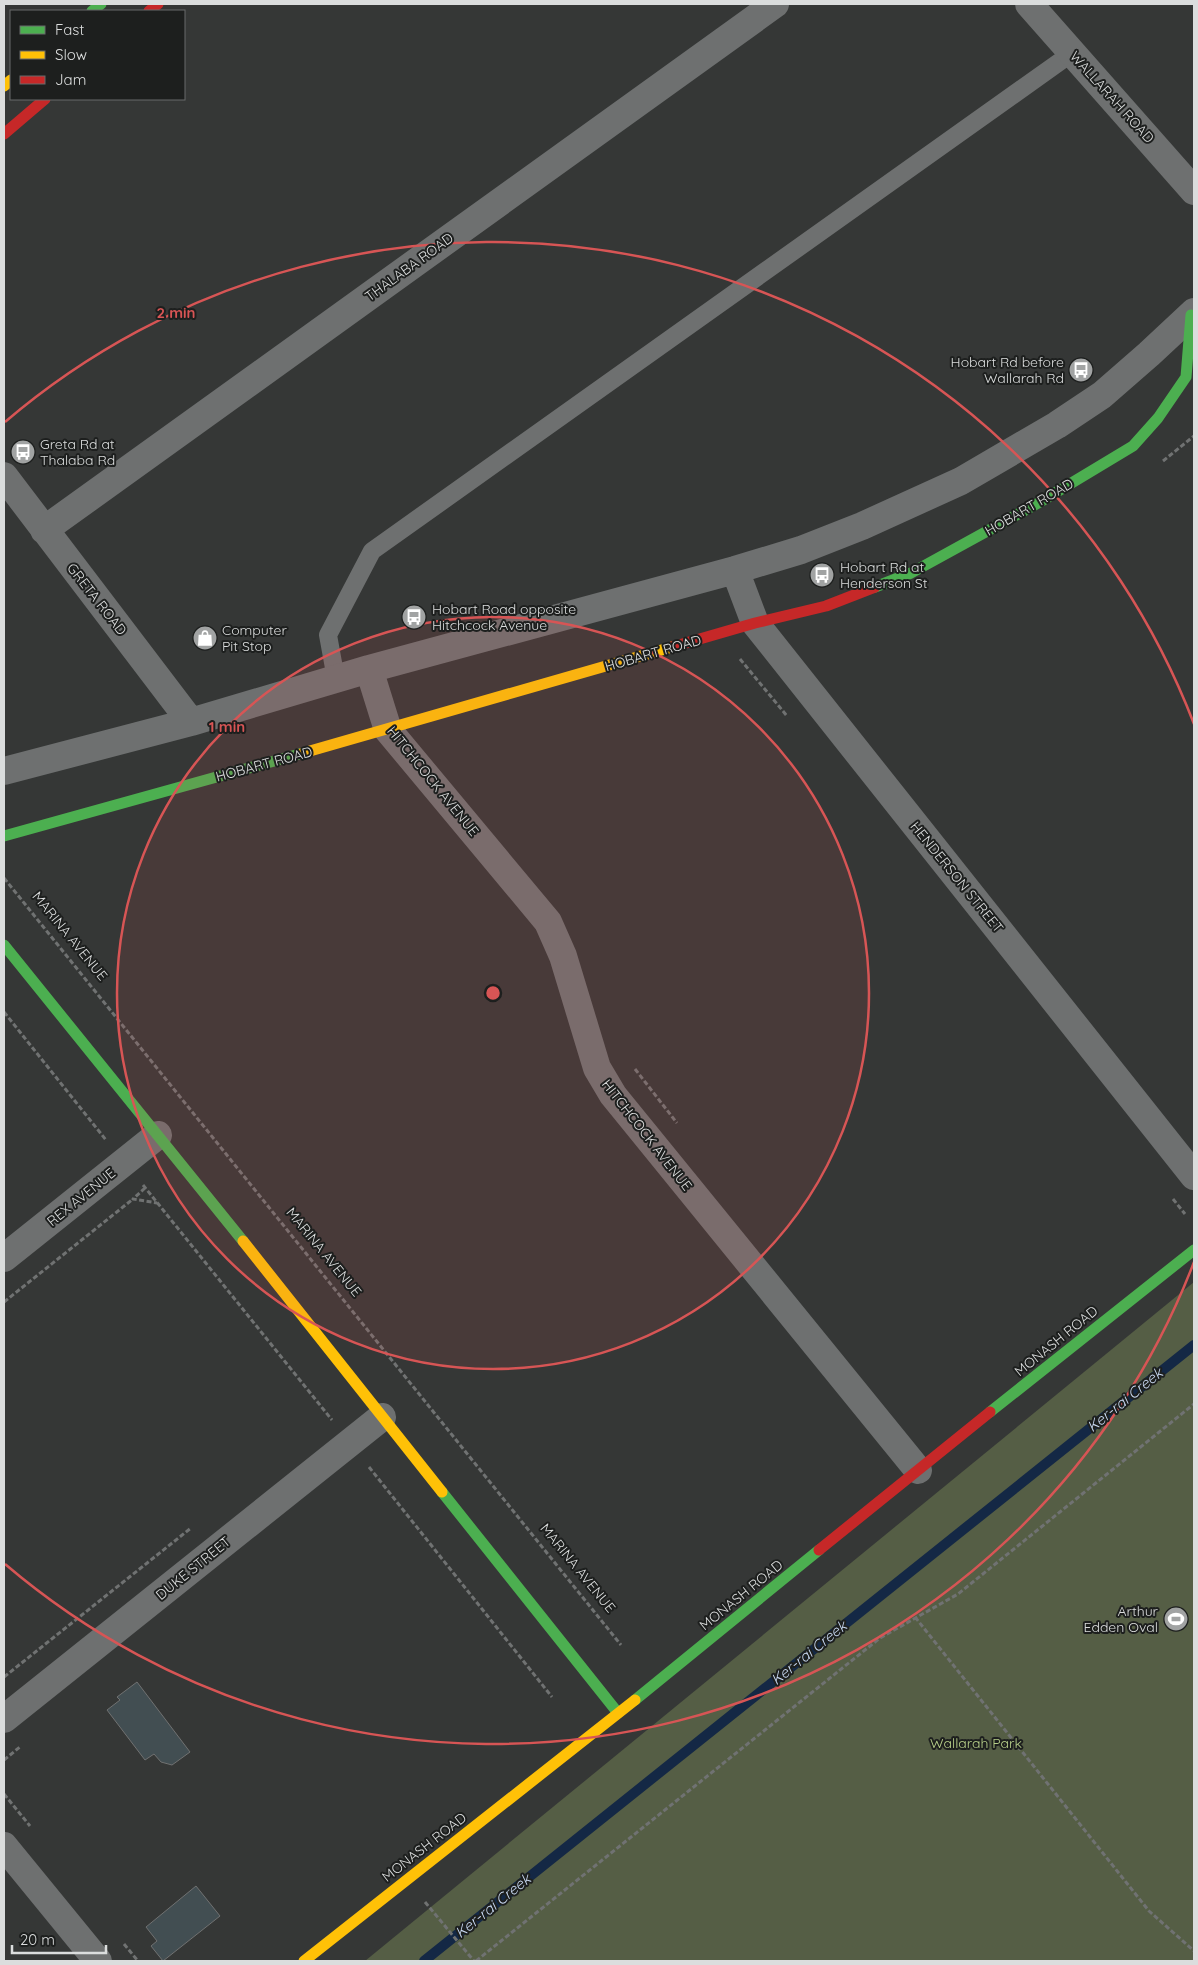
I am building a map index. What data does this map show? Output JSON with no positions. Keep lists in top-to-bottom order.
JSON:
{
  "streets": {
    "street": [
      "WALLARAH ROAD",
      "THALABA ROAD",
      "HOBART ROAD",
      "GRETA ROAD",
      "HITCHCOCK AVENUE",
      "HENDERSON STREET",
      "REX AVENUE",
      "MONASH ROAD",
      "DUKE STREET"
    ],
    "path": ["MARINA AVENUE"]
  },
  "crossings": [
    ["THALABA ROAD", "GRETA ROAD"],
    ["HOBART ROAD", "GRETA ROAD"],
    ["HOBART ROAD", "HITCHCOCK AVENUE"],
    ["HOBART ROAD", "HENDERSON STREET"],
    ["HITCHCOCK AVENUE", "MONASH ROAD"]
  ],
  "water": ["Ker-rai Creek"],
  "parks": ["Wallarah Park"],
  "places": {
    "bus stop": [
      "Hobart Rd before Wallarah Rd",
      "Greta Rd at Thalaba Rd",
      "Hobart Rd at Henderson St",
      "Hobart Road opposite Hitchcock Avenue"
    ],
    "shop": ["Computer Pit Stop"],
    "sports": ["Arthur Edden Oval"]
  },
  "legend": ["Fast", "Slow", "Jam"],
  "scale_bar": "20 m",
  "rings": ["2 min", "1 min"]
}
